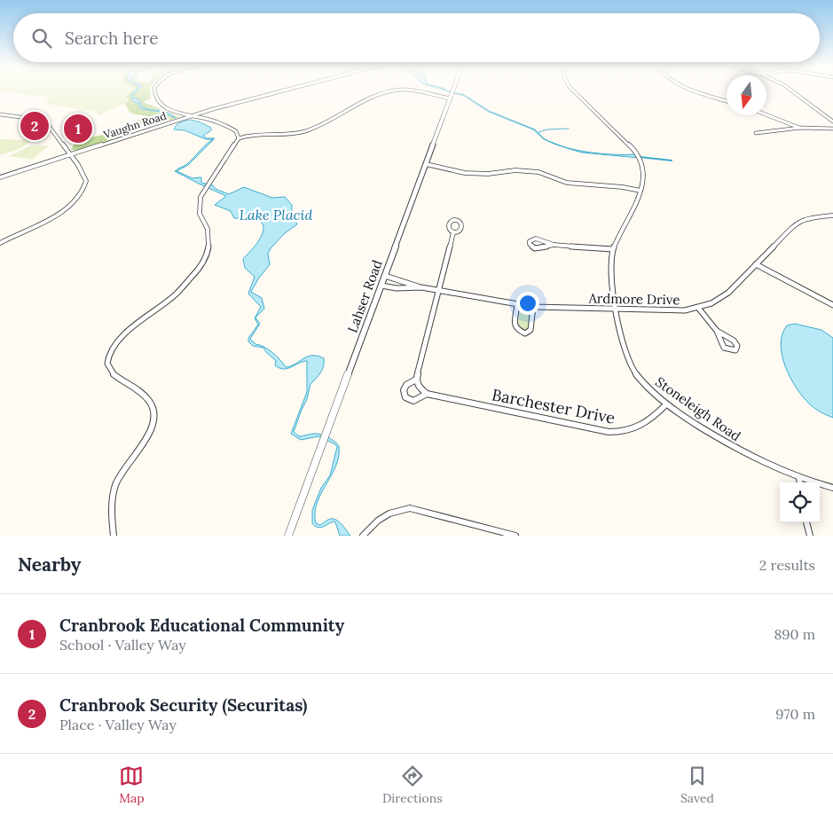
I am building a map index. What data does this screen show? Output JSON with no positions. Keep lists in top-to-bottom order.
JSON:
{
  "streets": {
    "street": [
      "Vaughn Road",
      "Lahser Road",
      "Ardmore Drive",
      "Barchester Drive",
      "Stoneleigh Road"
    ]
  },
  "crossings": [
    ["Lahser Road", "Ardmore Drive"],
    ["Ardmore Drive", "Barchester Drive"],
    ["Ardmore Drive", "Stoneleigh Road"],
    ["Barchester Drive", "Stoneleigh Road"]
  ],
  "water": ["Lake Placid"],
  "north": "bottom",
  "page": {
    "search": "Search here",
    "pins": ["2", "1"],
    "heading": ["Nearby", "2 results"],
    "list": [
      {
        "mark": "1",
        "name": "Cranbrook Educational Community",
        "note": "School · Valley Way",
        "value": "890 m"
      },
      {
        "mark": "2",
        "name": "Cranbrook Security (Securitas)",
        "note": "Place · Valley Way",
        "value": "970 m"
      }
    ],
    "nav": ["Map", "Directions", "Saved"]
  }
}
